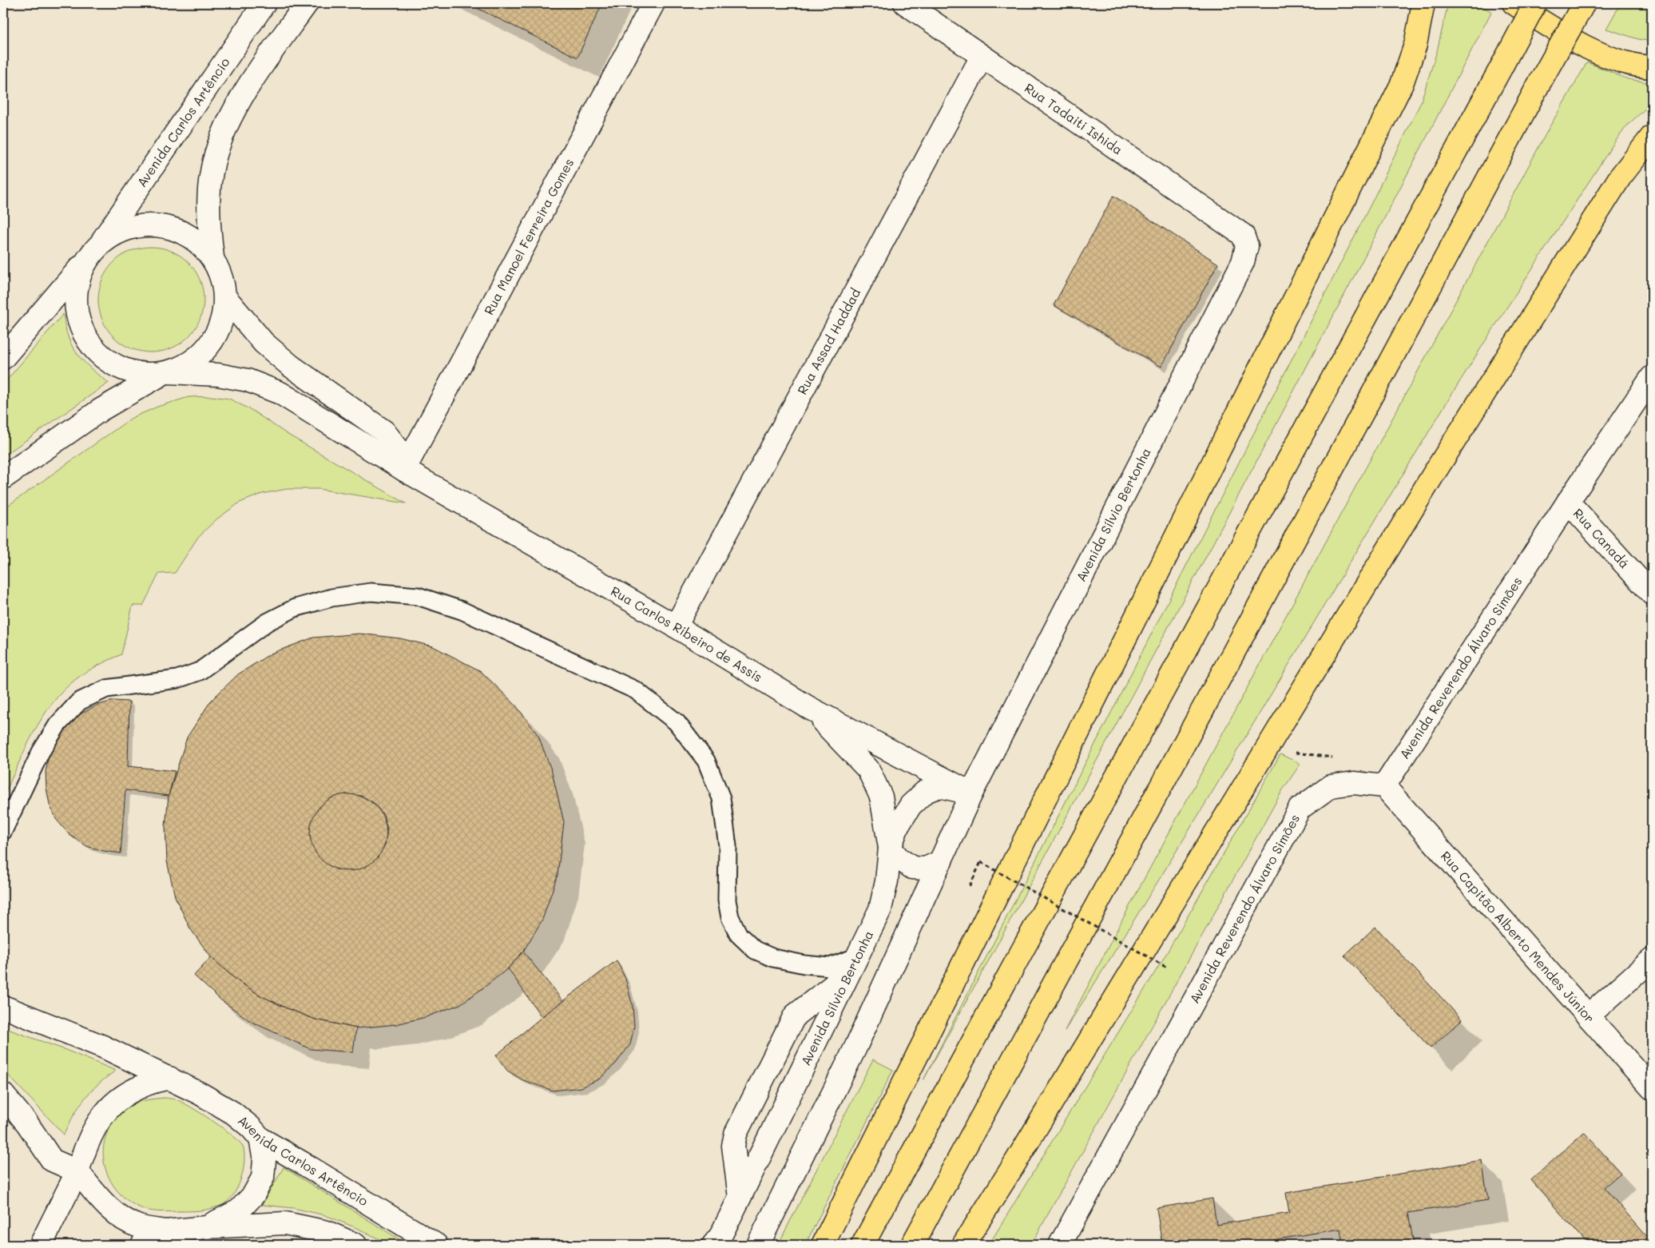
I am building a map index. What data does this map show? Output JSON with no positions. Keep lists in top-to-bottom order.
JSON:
{
  "streets": {
    "street": [
      "Rua Tadaiti Ishida",
      "Avenida Carlos Artêncio",
      "Rua Manoel Ferreira Gomes",
      "Rua Assad Haddad",
      "Avenida Sílvio Bertonha",
      "Rua Canadá",
      "Rua Carlos Ribeiro de Assis",
      "Avenida Reverendo Álvaro Simões",
      "Rua Capitão Alberto Mendes Júnior"
    ]
  },
  "crossings": [
    ["Rua Tadaiti Ishida", "Rua Assad Haddad"],
    ["Rua Tadaiti Ishida", "Avenida Sílvio Bertonha"],
    ["Avenida Carlos Artêncio", "Rua Carlos Ribeiro de Assis"],
    ["Rua Manoel Ferreira Gomes", "Rua Carlos Ribeiro de Assis"],
    ["Rua Assad Haddad", "Rua Carlos Ribeiro de Assis"],
    ["Avenida Sílvio Bertonha", "Rua Carlos Ribeiro de Assis"],
    ["Rua Canadá", "Avenida Reverendo Álvaro Simões"],
    ["Avenida Reverendo Álvaro Simões", "Rua Capitão Alberto Mendes Júnior"]
  ]
}
